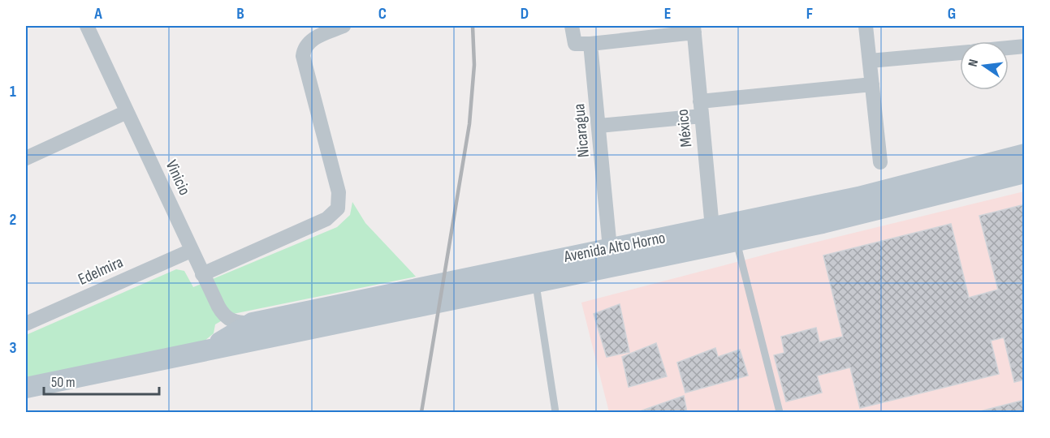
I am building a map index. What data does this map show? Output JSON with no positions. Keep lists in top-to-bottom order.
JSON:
{
  "streets": {
    "main road": ["Avenida Alto Horno"],
    "street": [
      "México",
      "Nicaragua",
      "Vinicio",
      "Edelmira"
    ]
  },
  "crossings": [
    ["México", "Avenida Alto Horno"],
    ["Nicaragua", "Avenida Alto Horno"],
    ["Vinicio", "Avenida Alto Horno"],
    ["Vinicio", "Edelmira"]
  ],
  "scale_bar": "50 m",
  "north": "left",
  "grid": {
    "columns": [
      "A",
      "B",
      "C",
      "D",
      "E",
      "F",
      "G"
    ],
    "rows": ["1", "2", "3"]
  }
}
